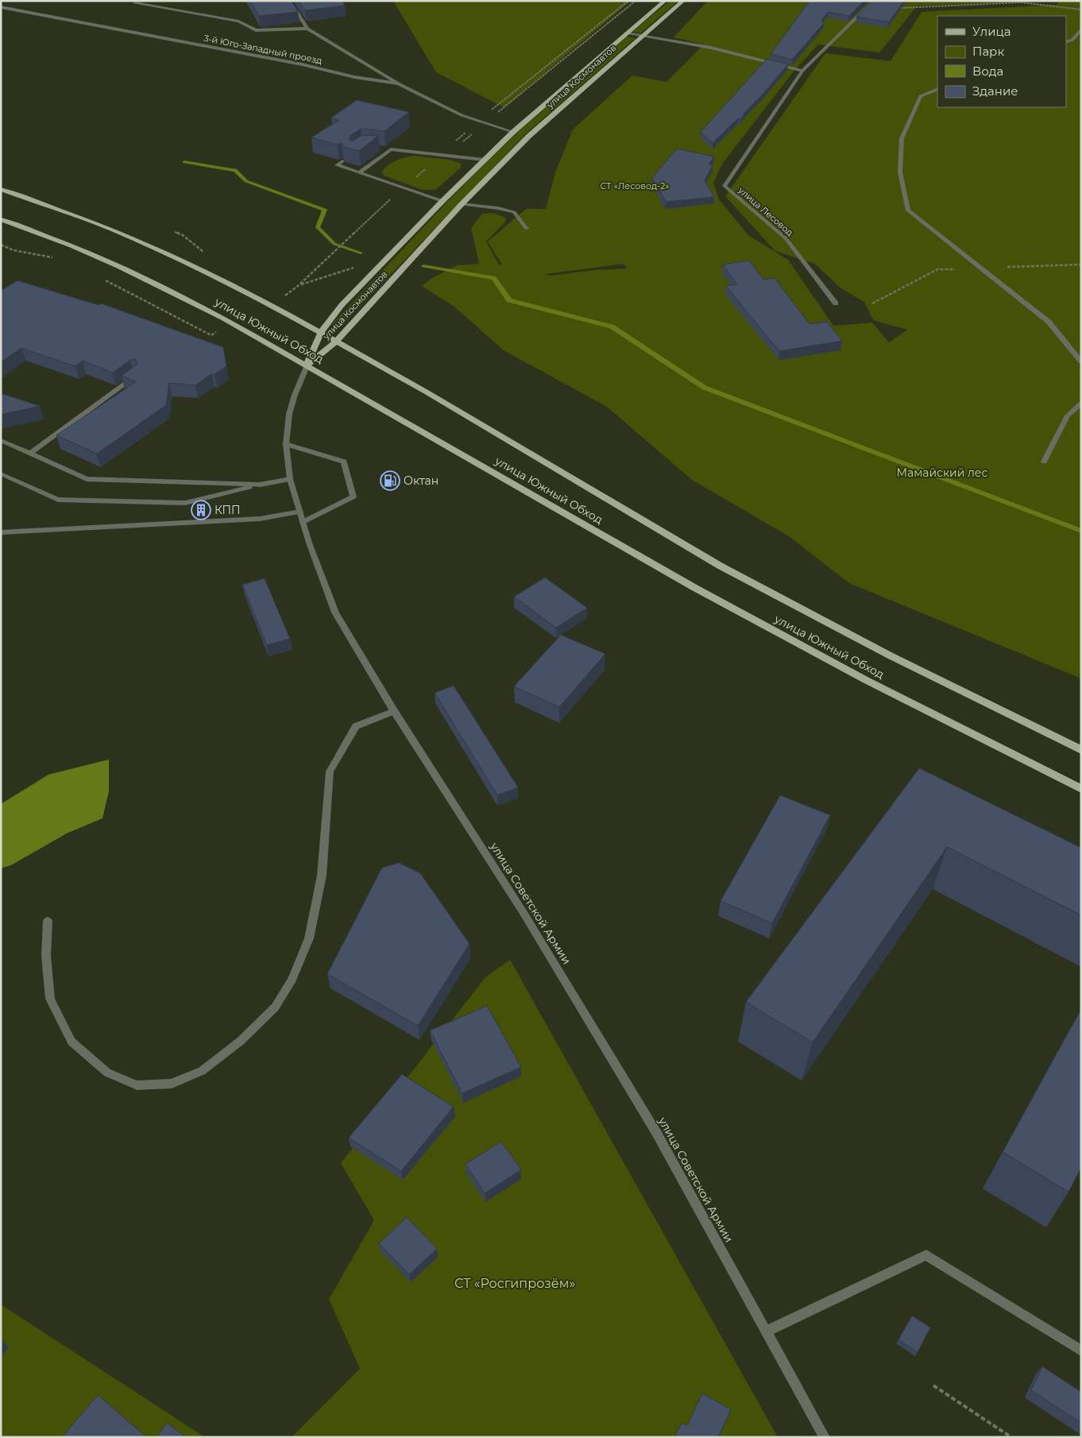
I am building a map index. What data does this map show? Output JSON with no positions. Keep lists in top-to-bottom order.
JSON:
{
  "streets": {
    "main road": ["улица Космонавтов", "улица Южный Обход"],
    "street": ["3-й Юго-Западный проезд", "улица Лесовод", "улица Советской Армии"]
  },
  "crossings": [
    ["3-й Юго-Западный проезд", "улица Космонавтов"],
    ["улица Космонавтов", "улица Южный Обход"],
    ["улица Космонавтов", "улица Советской Армии"],
    ["улица Южный Обход", "улица Советской Армии"]
  ],
  "parks": ["СТ «Лесовод-2»", "Мамайский лес", "СТ «Росгипрозём»"],
  "places": {
    "fuel station": ["Октан"],
    "building": ["КПП"]
  },
  "legend": [
    "Улица",
    "Парк",
    "Вода",
    "Здание"
  ]
}
